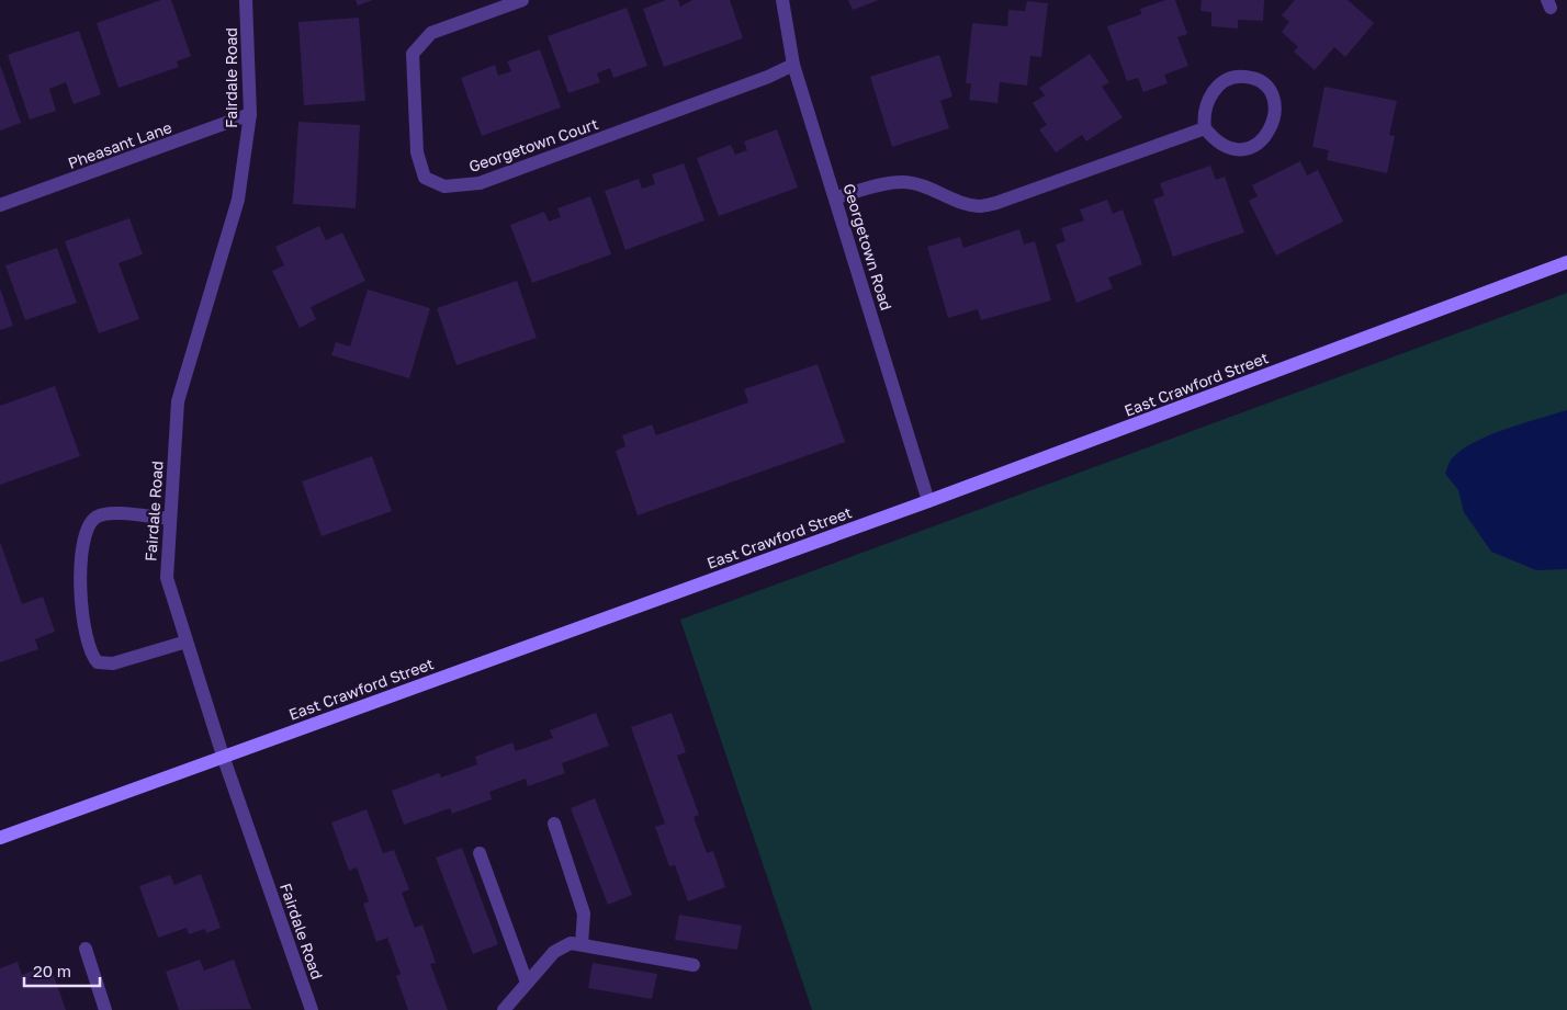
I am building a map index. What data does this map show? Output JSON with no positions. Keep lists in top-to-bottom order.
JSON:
{
  "streets": {
    "street": [
      "Fairdale Road",
      "Pheasant Lane",
      "Georgetown Court",
      "Georgetown Road",
      "East Crawford Street"
    ]
  },
  "crossings": [
    ["Fairdale Road", "Pheasant Lane"],
    ["Fairdale Road", "East Crawford Street"],
    ["Georgetown Court", "Georgetown Road"],
    ["Georgetown Road", "East Crawford Street"]
  ],
  "scale_bar": "20 m"
}
